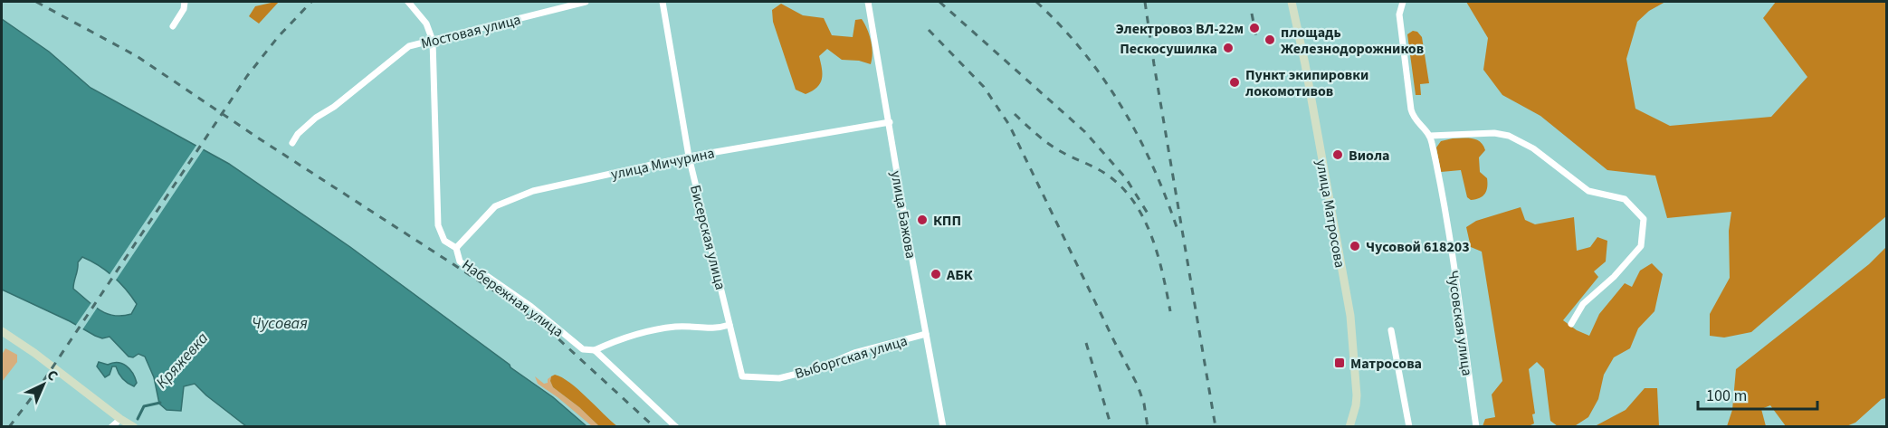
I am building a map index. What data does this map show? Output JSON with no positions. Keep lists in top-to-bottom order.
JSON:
{
  "streets": {
    "street": [
      "Мостовая улица",
      "улица Мичурина",
      "улица Матросова",
      "улица Бажова",
      "Бисерская улица",
      "Набережная улица",
      "Чусовская улица",
      "Выборгская улица"
    ]
  },
  "crossings": [
    ["Мостовая улица", "Набережная улица"],
    ["улица Мичурина", "улица Бажова"],
    ["улица Мичурина", "Бисерская улица"],
    ["улица Мичурина", "Набережная улица"],
    ["улица Бажова", "Выборгская улица"],
    ["Бисерская улица", "Выборгская улица"]
  ],
  "water": ["Чусовая", "Кряжевка"],
  "places": {
    "other": [
      "Электровоз ВЛ-22м",
      "площадь Железнодорожников",
      "Пескосушилка",
      "Пункт экипировки локомотивов",
      "Виола",
      "КПП",
      "Чусовой 618203",
      "АБК"
    ],
    "transit": ["Матросова"]
  },
  "scale_bar": "100 m",
  "north": "top right"
}
